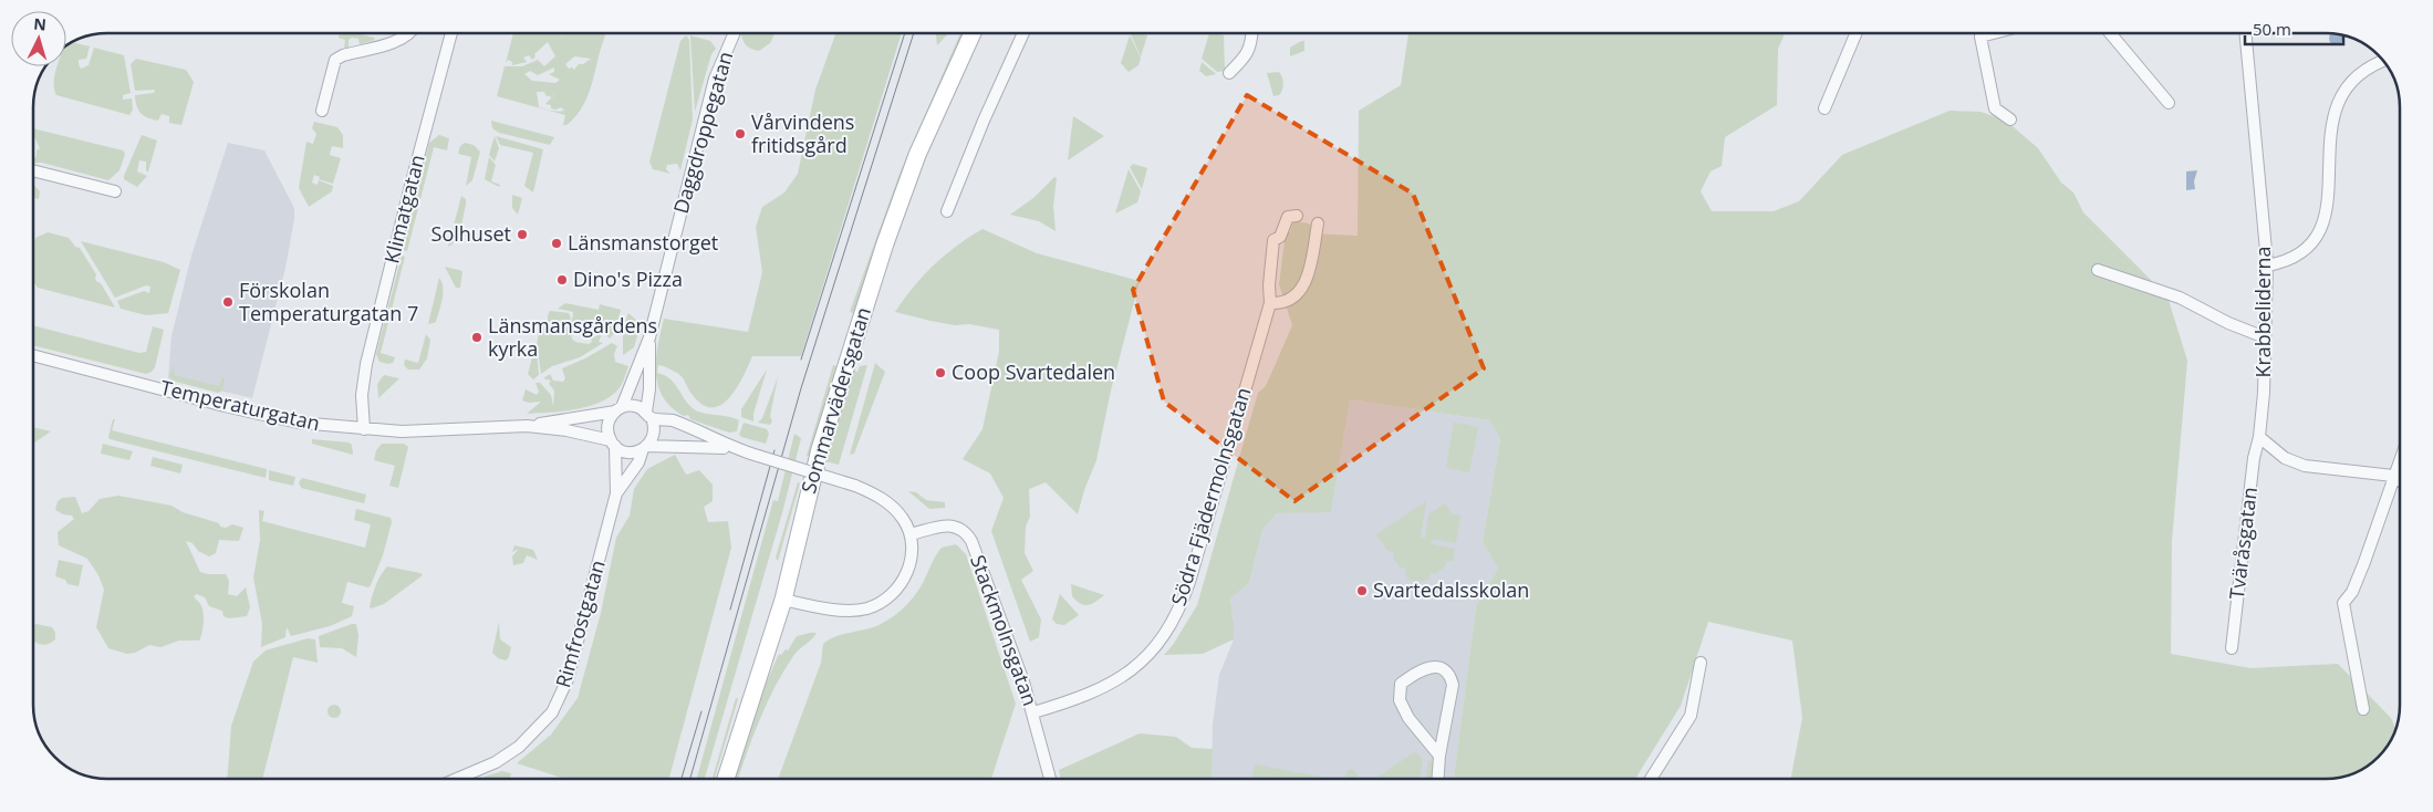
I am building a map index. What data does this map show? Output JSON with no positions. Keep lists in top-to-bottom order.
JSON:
{
  "streets": {
    "street": [
      "Daggdroppegatan",
      "Klimatgatan",
      "Krabbeliderna",
      "Sommarvädersgatan",
      "Temperaturgatan",
      "Södra Fjädermolnsgatan",
      "Tväråsgatan",
      "Rimfrostgatan",
      "Stackmolnsgatan"
    ]
  },
  "crossings": [
    ["Daggdroppegatan", "Temperaturgatan"],
    ["Daggdroppegatan", "Rimfrostgatan"],
    ["Klimatgatan", "Temperaturgatan"],
    ["Krabbeliderna", "Tväråsgatan"],
    ["Temperaturgatan", "Rimfrostgatan"],
    ["Temperaturgatan", "Stackmolnsgatan"],
    ["Södra Fjädermolnsgatan", "Stackmolnsgatan"]
  ],
  "places": [
    "Vårvindens fritidsgård",
    "Solhuset",
    "Länsmanstorget",
    "Dino's Pizza",
    "Förskolan Temperaturgatan 7",
    "Länsmansgårdens kyrka",
    "Coop Svartedalen",
    "Svartedalsskolan"
  ],
  "scale_bar": "50 m",
  "north": "top"
}
